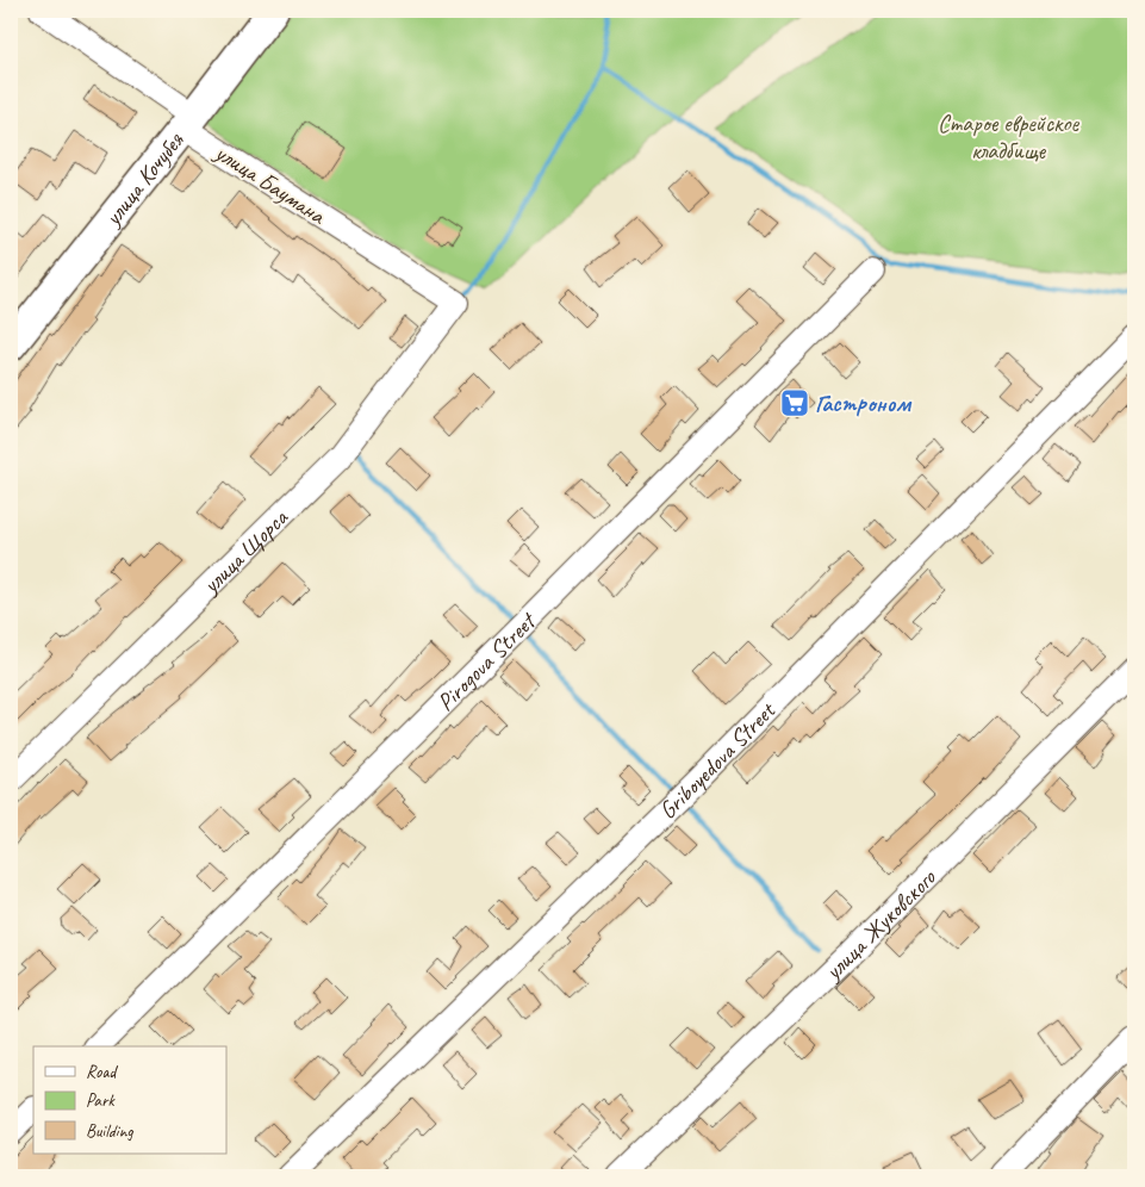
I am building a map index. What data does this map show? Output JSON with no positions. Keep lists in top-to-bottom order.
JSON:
{
  "streets": {
    "main road": ["улица Кочубея"],
    "street": [
      "улица Баумана",
      "улица Щорса",
      "Pirogova Street",
      "Griboyedova Street",
      "улица Жуковского"
    ]
  },
  "crossings": [
    ["улица Кочубея", "улица Баумана"],
    ["улица Баумана", "улица Щорса"]
  ],
  "parks": ["Старое еврейское кладбище"],
  "places": {
    "supermarket": ["Гастроном"]
  },
  "legend": ["Road", "Park", "Building"]
}
